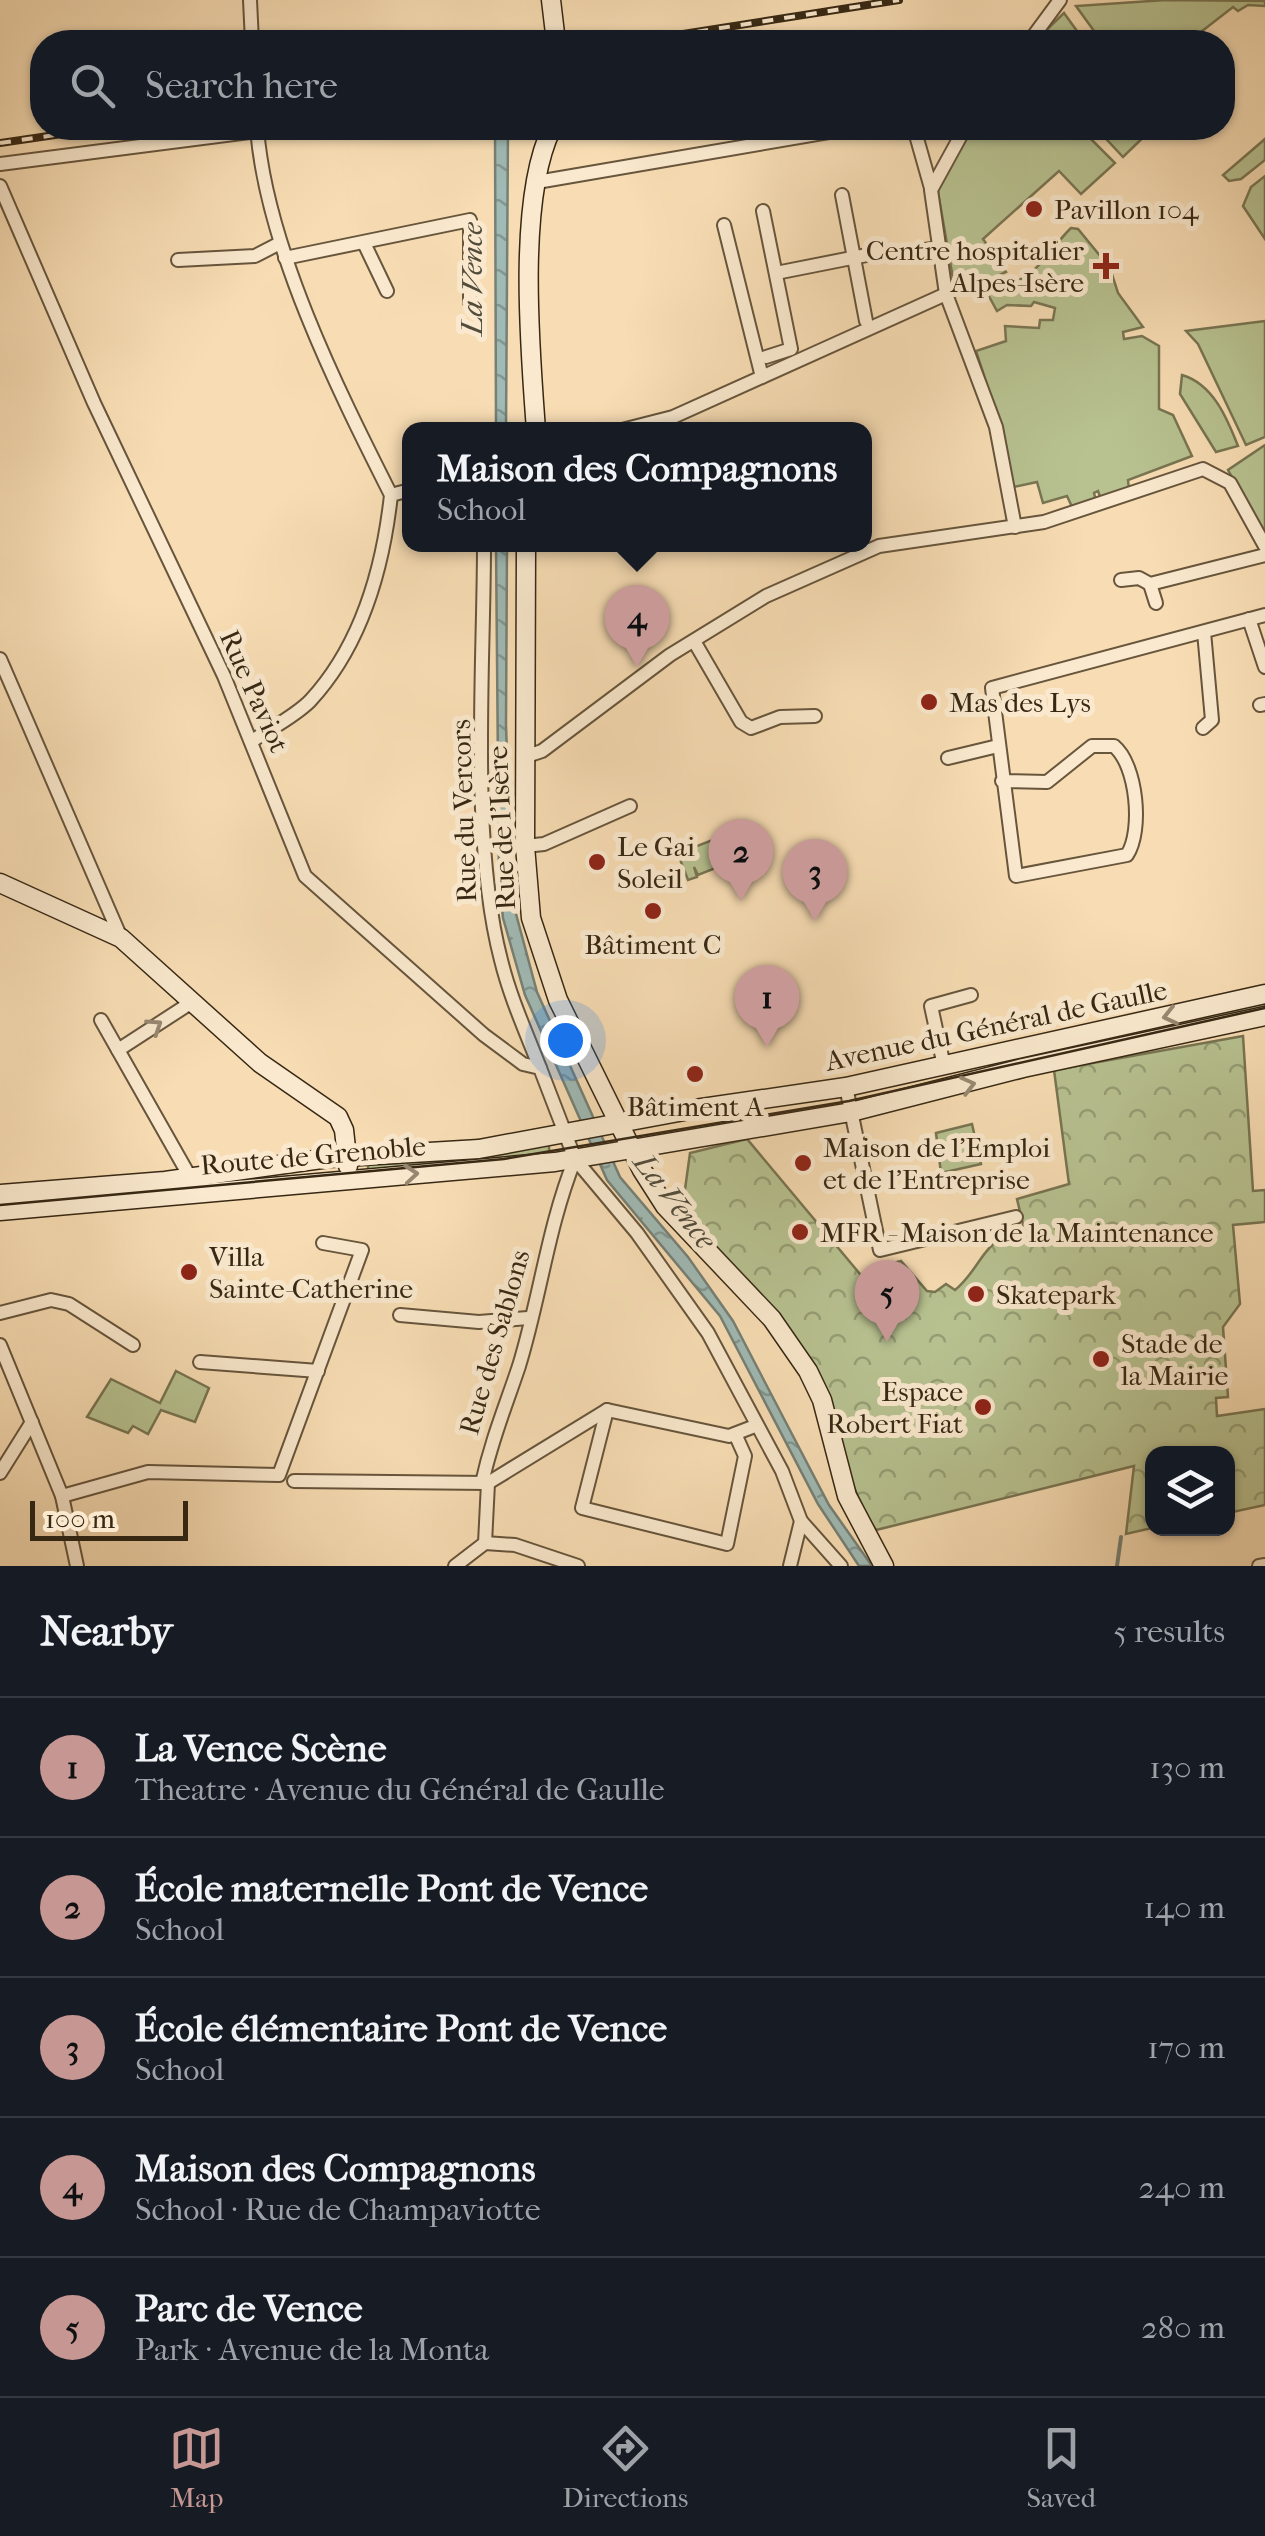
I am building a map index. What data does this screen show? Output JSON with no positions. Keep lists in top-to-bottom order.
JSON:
{
  "streets": {
    "main road": ["Rue de l'Isère", "Avenue du Général de Gaulle", "Route de Grenoble"],
    "street": ["Rue Paviot", "Rue du Vercors", "Rue des Sablons"]
  },
  "crossings": [
    ["Rue Paviot", "Rue du Vercors"],
    ["Rue de l'Isère", "Avenue du Général de Gaulle"],
    ["Rue de l'Isère", "Route de Grenoble"],
    ["Avenue du Général de Gaulle", "Route de Grenoble"],
    ["Route de Grenoble", "Rue des Sablons"]
  ],
  "water": ["La Vence"],
  "places": {
    "other": [
      "Pavillon 104",
      "Mas des Lys",
      "Le Gai Soleil",
      "Bâtiment C",
      "Bâtiment A",
      "Maison de l'Emploi et de l'Entreprise",
      "MFR - Maison de la Maintenance",
      "Villa Sainte-Catherine",
      "Skatepark",
      "Stade de la Mairie",
      "Espace Robert Fiat"
    ],
    "health": ["Centre hospitalier Alpes-Isère"]
  },
  "scale_bar": "100 m",
  "page": {
    "search": "Search here",
    "popup": ["Maison des Compagnons", "School"],
    "pins": [
      "4",
      "2",
      "3",
      "1",
      "5"
    ],
    "scale": "100 m",
    "heading": ["Nearby", "5 results"],
    "list": [
      {
        "mark": "1",
        "name": "La Vence Scène",
        "note": "Theatre · Avenue du Général de Gaulle",
        "value": "130 m"
      },
      {
        "mark": "2",
        "name": "École maternelle Pont de Vence",
        "note": "School",
        "value": "140 m"
      },
      {
        "mark": "3",
        "name": "École élémentaire Pont de Vence",
        "note": "School",
        "value": "170 m"
      },
      {
        "mark": "4",
        "name": "Maison des Compagnons",
        "note": "School · Rue de Champaviotte",
        "value": "240 m"
      },
      {
        "mark": "5",
        "name": "Parc de Vence",
        "note": "Park · Avenue de la Monta",
        "value": "280 m"
      }
    ],
    "nav": ["Map", "Directions", "Saved"]
  }
}
